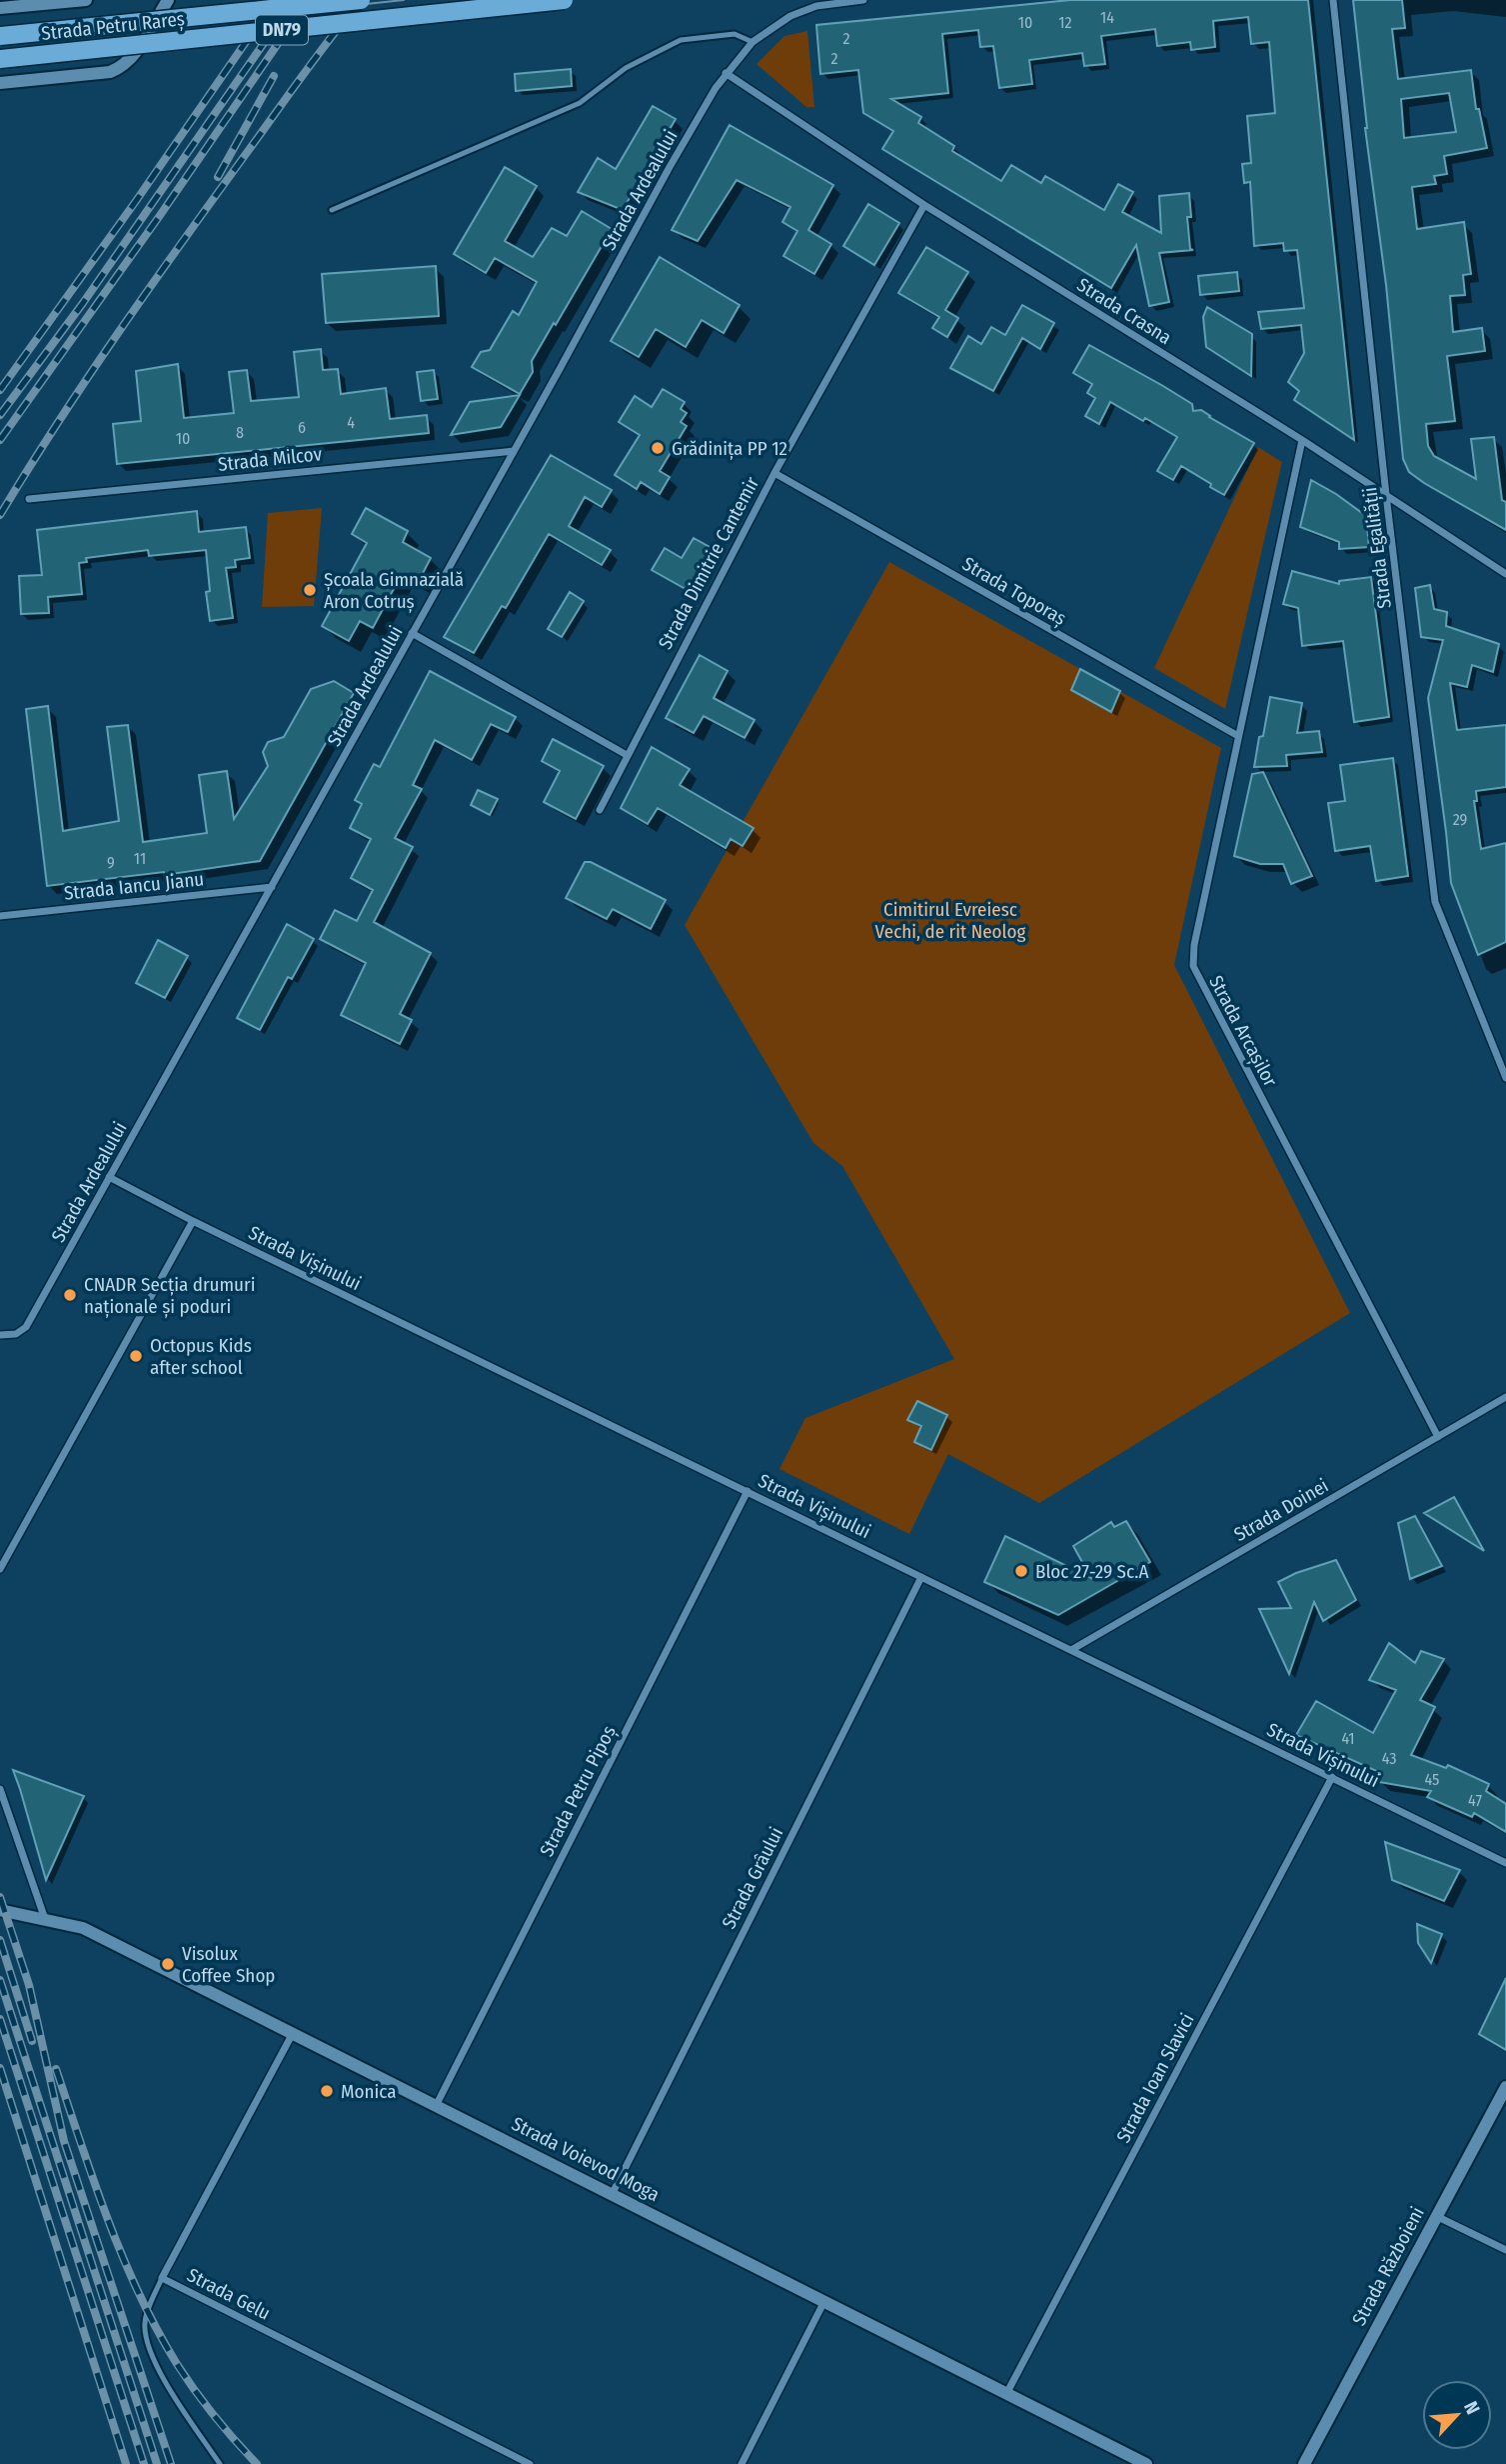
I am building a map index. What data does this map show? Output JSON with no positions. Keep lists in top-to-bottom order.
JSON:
{
  "streets": {
    "main road": ["Strada Petru Rareș", "DN79"],
    "street": [
      "Strada Ardealului",
      "Strada Crasna",
      "Strada Milcov",
      "Strada Egalității",
      "Strada Dimitrie Cantemir",
      "Strada Toporaș",
      "Strada Iancu Jianu",
      "Strada Arcașilor",
      "Strada Vișinului",
      "Strada Doinei",
      "Strada Petru Pipoș",
      "Strada Grâului",
      "Strada Ioan Slavici",
      "Strada Voievod Moga",
      "Strada Războieni",
      "Strada Gelu"
    ]
  },
  "crossings": [
    ["Strada Ardealului", "Strada Crasna"],
    ["Strada Ardealului", "Strada Milcov"],
    ["Strada Ardealului", "Strada Iancu Jianu"],
    ["Strada Ardealului", "Strada Vișinului"],
    ["Strada Crasna", "Strada Egalității"],
    ["Strada Crasna", "Strada Dimitrie Cantemir"],
    ["Strada Crasna", "Strada Arcașilor"],
    ["Strada Dimitrie Cantemir", "Strada Toporaș"],
    ["Strada Toporaș", "Strada Arcașilor"],
    ["Strada Arcașilor", "Strada Doinei"],
    ["Strada Vișinului", "Strada Doinei"],
    ["Strada Vișinului", "Strada Petru Pipoș"],
    ["Strada Vișinului", "Strada Grâului"],
    ["Strada Vișinului", "Strada Ioan Slavici"],
    ["Strada Petru Pipoș", "Strada Voievod Moga"],
    ["Strada Grâului", "Strada Voievod Moga"],
    ["Strada Ioan Slavici", "Strada Voievod Moga"],
    ["Strada Voievod Moga", "Strada Gelu"]
  ],
  "parks": ["Cimitirul Evreiesc Vechi, de rit Neolog"],
  "places": [
    "Grădinița PP 12",
    "Școala Gimnazială Aron Cotruș",
    "CNADR Secția drumuri naționale și poduri",
    "Octopus Kids after school",
    "Bloc 27-29 Sc.A",
    "Visolux Coffee Shop",
    "Monica"
  ],
  "house_numbers": [
    "14",
    "10",
    "12",
    "2",
    "2",
    "4",
    "6",
    "8",
    "10",
    "29",
    "11",
    "9",
    "41",
    "43",
    "45",
    "47"
  ],
  "north": "top right"
}
